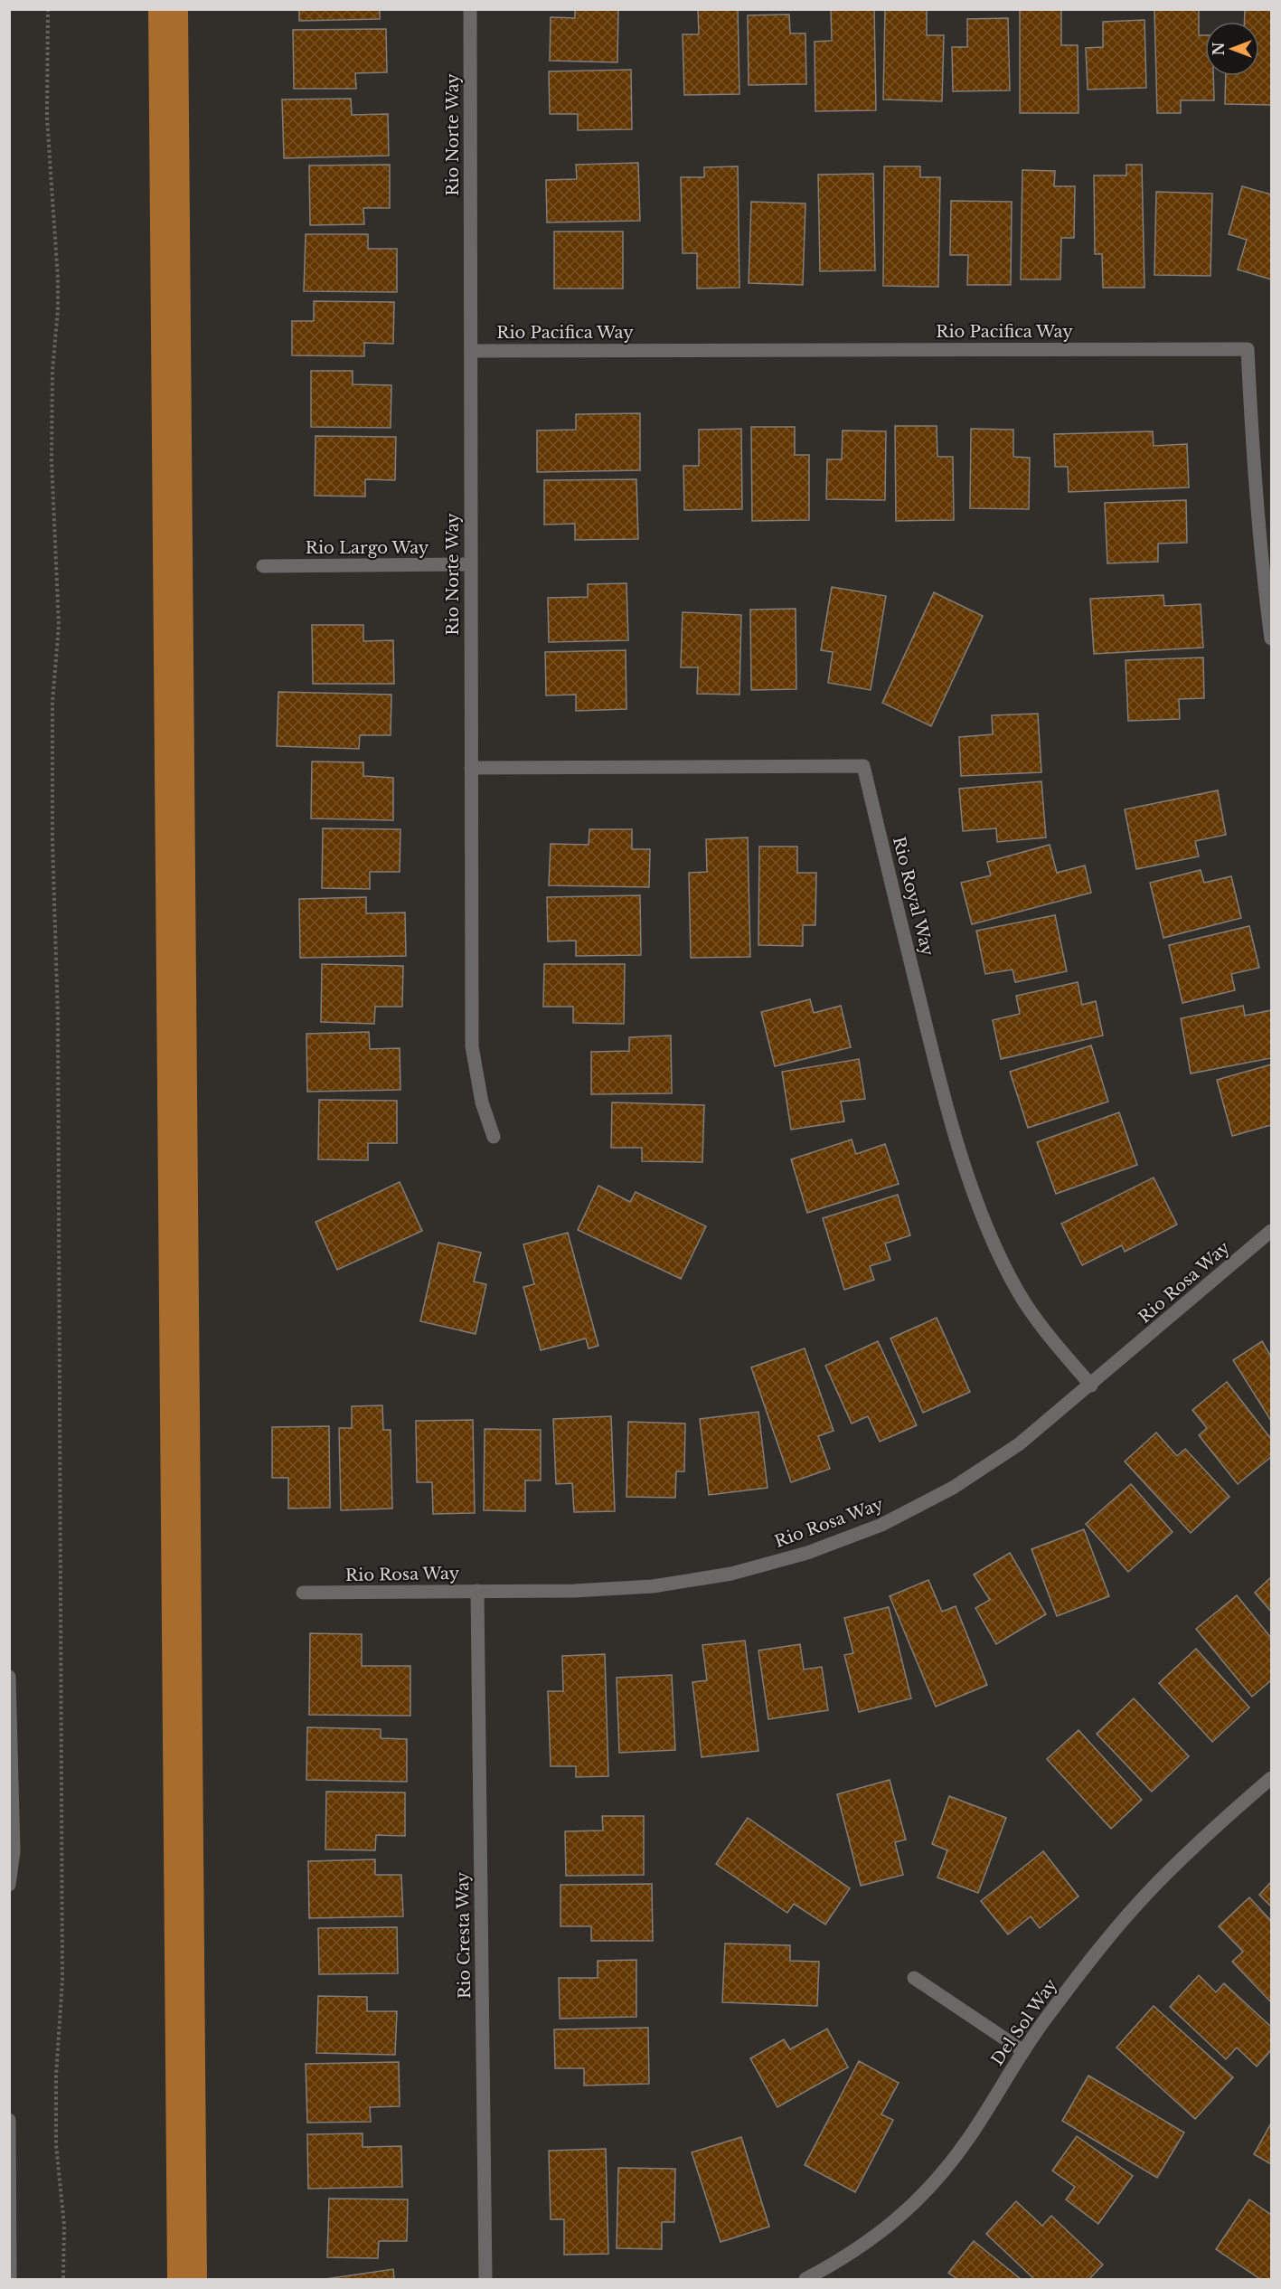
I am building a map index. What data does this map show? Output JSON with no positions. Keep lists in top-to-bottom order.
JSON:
{
  "streets": {
    "street": [
      "Rio Norte Way",
      "Rio Pacifica Way",
      "Rio Largo Way",
      "Rio Royal Way",
      "Rio Rosa Way",
      "Rio Cresta Way",
      "Del Sol Way"
    ]
  },
  "crossings": [
    ["Rio Norte Way", "Rio Pacifica Way"],
    ["Rio Norte Way", "Rio Largo Way"],
    ["Rio Norte Way", "Rio Royal Way"],
    ["Rio Royal Way", "Rio Rosa Way"],
    ["Rio Rosa Way", "Rio Cresta Way"]
  ],
  "north": "left"
}
